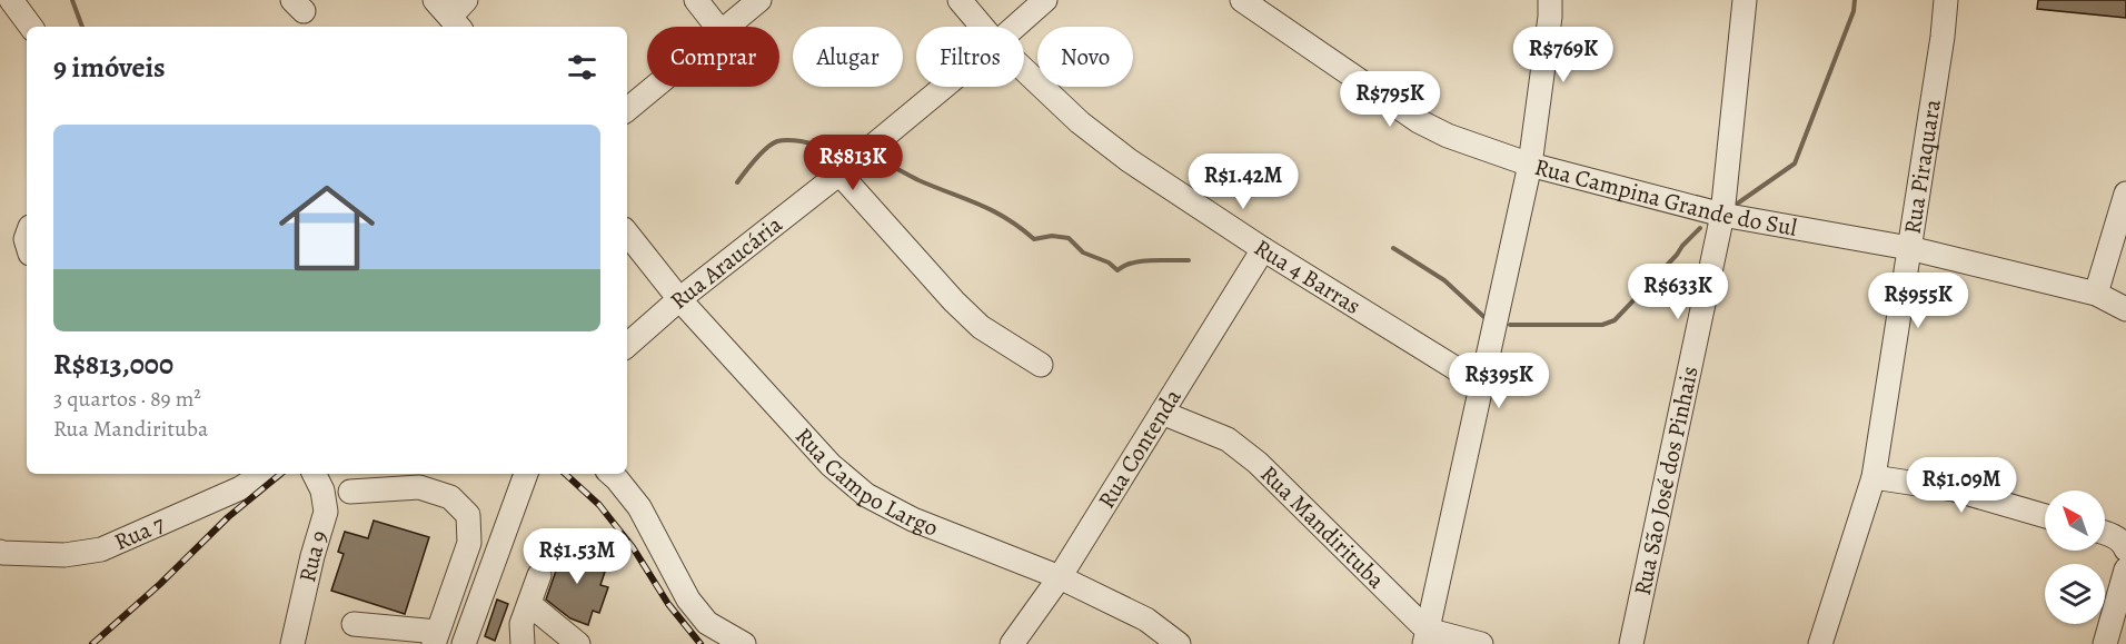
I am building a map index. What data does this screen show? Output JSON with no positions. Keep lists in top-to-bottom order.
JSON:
{
  "streets": {
    "street": [
      "Rua Piraquara",
      "Rua Campina Grande do Sul",
      "Rua Araucária",
      "Rua 4 Barras",
      "Rua Contenda",
      "Rua Campo Largo",
      "Rua São José dos Pinhais",
      "Rua Mandirituba",
      "Rua 7",
      "Rua 9"
    ]
  },
  "crossings": [
    ["Rua Piraquara", "Rua Campina Grande do Sul"],
    ["Rua Campina Grande do Sul", "Rua São José dos Pinhais"],
    ["Rua Araucária", "Rua Campo Largo"],
    ["Rua 4 Barras", "Rua Contenda"],
    ["Rua Contenda", "Rua Campo Largo"],
    ["Rua Contenda", "Rua Mandirituba"]
  ],
  "north": "top left",
  "page": {
    "price": [
      "R$769K",
      "R$795K",
      "R$813K",
      "R$1.42M",
      "R$633K",
      "R$955K",
      "R$395K",
      "R$1.09M",
      "R$1.53M"
    ],
    "chip": [
      "Comprar",
      "Alugar",
      "Filtros",
      "Novo"
    ],
    "heading": "9 imóveis",
    "list": [
      {
        "name": "R$813,000",
        "note": "3 quartos · 89 m² · Rua Mandirituba"
      }
    ]
  }
}
